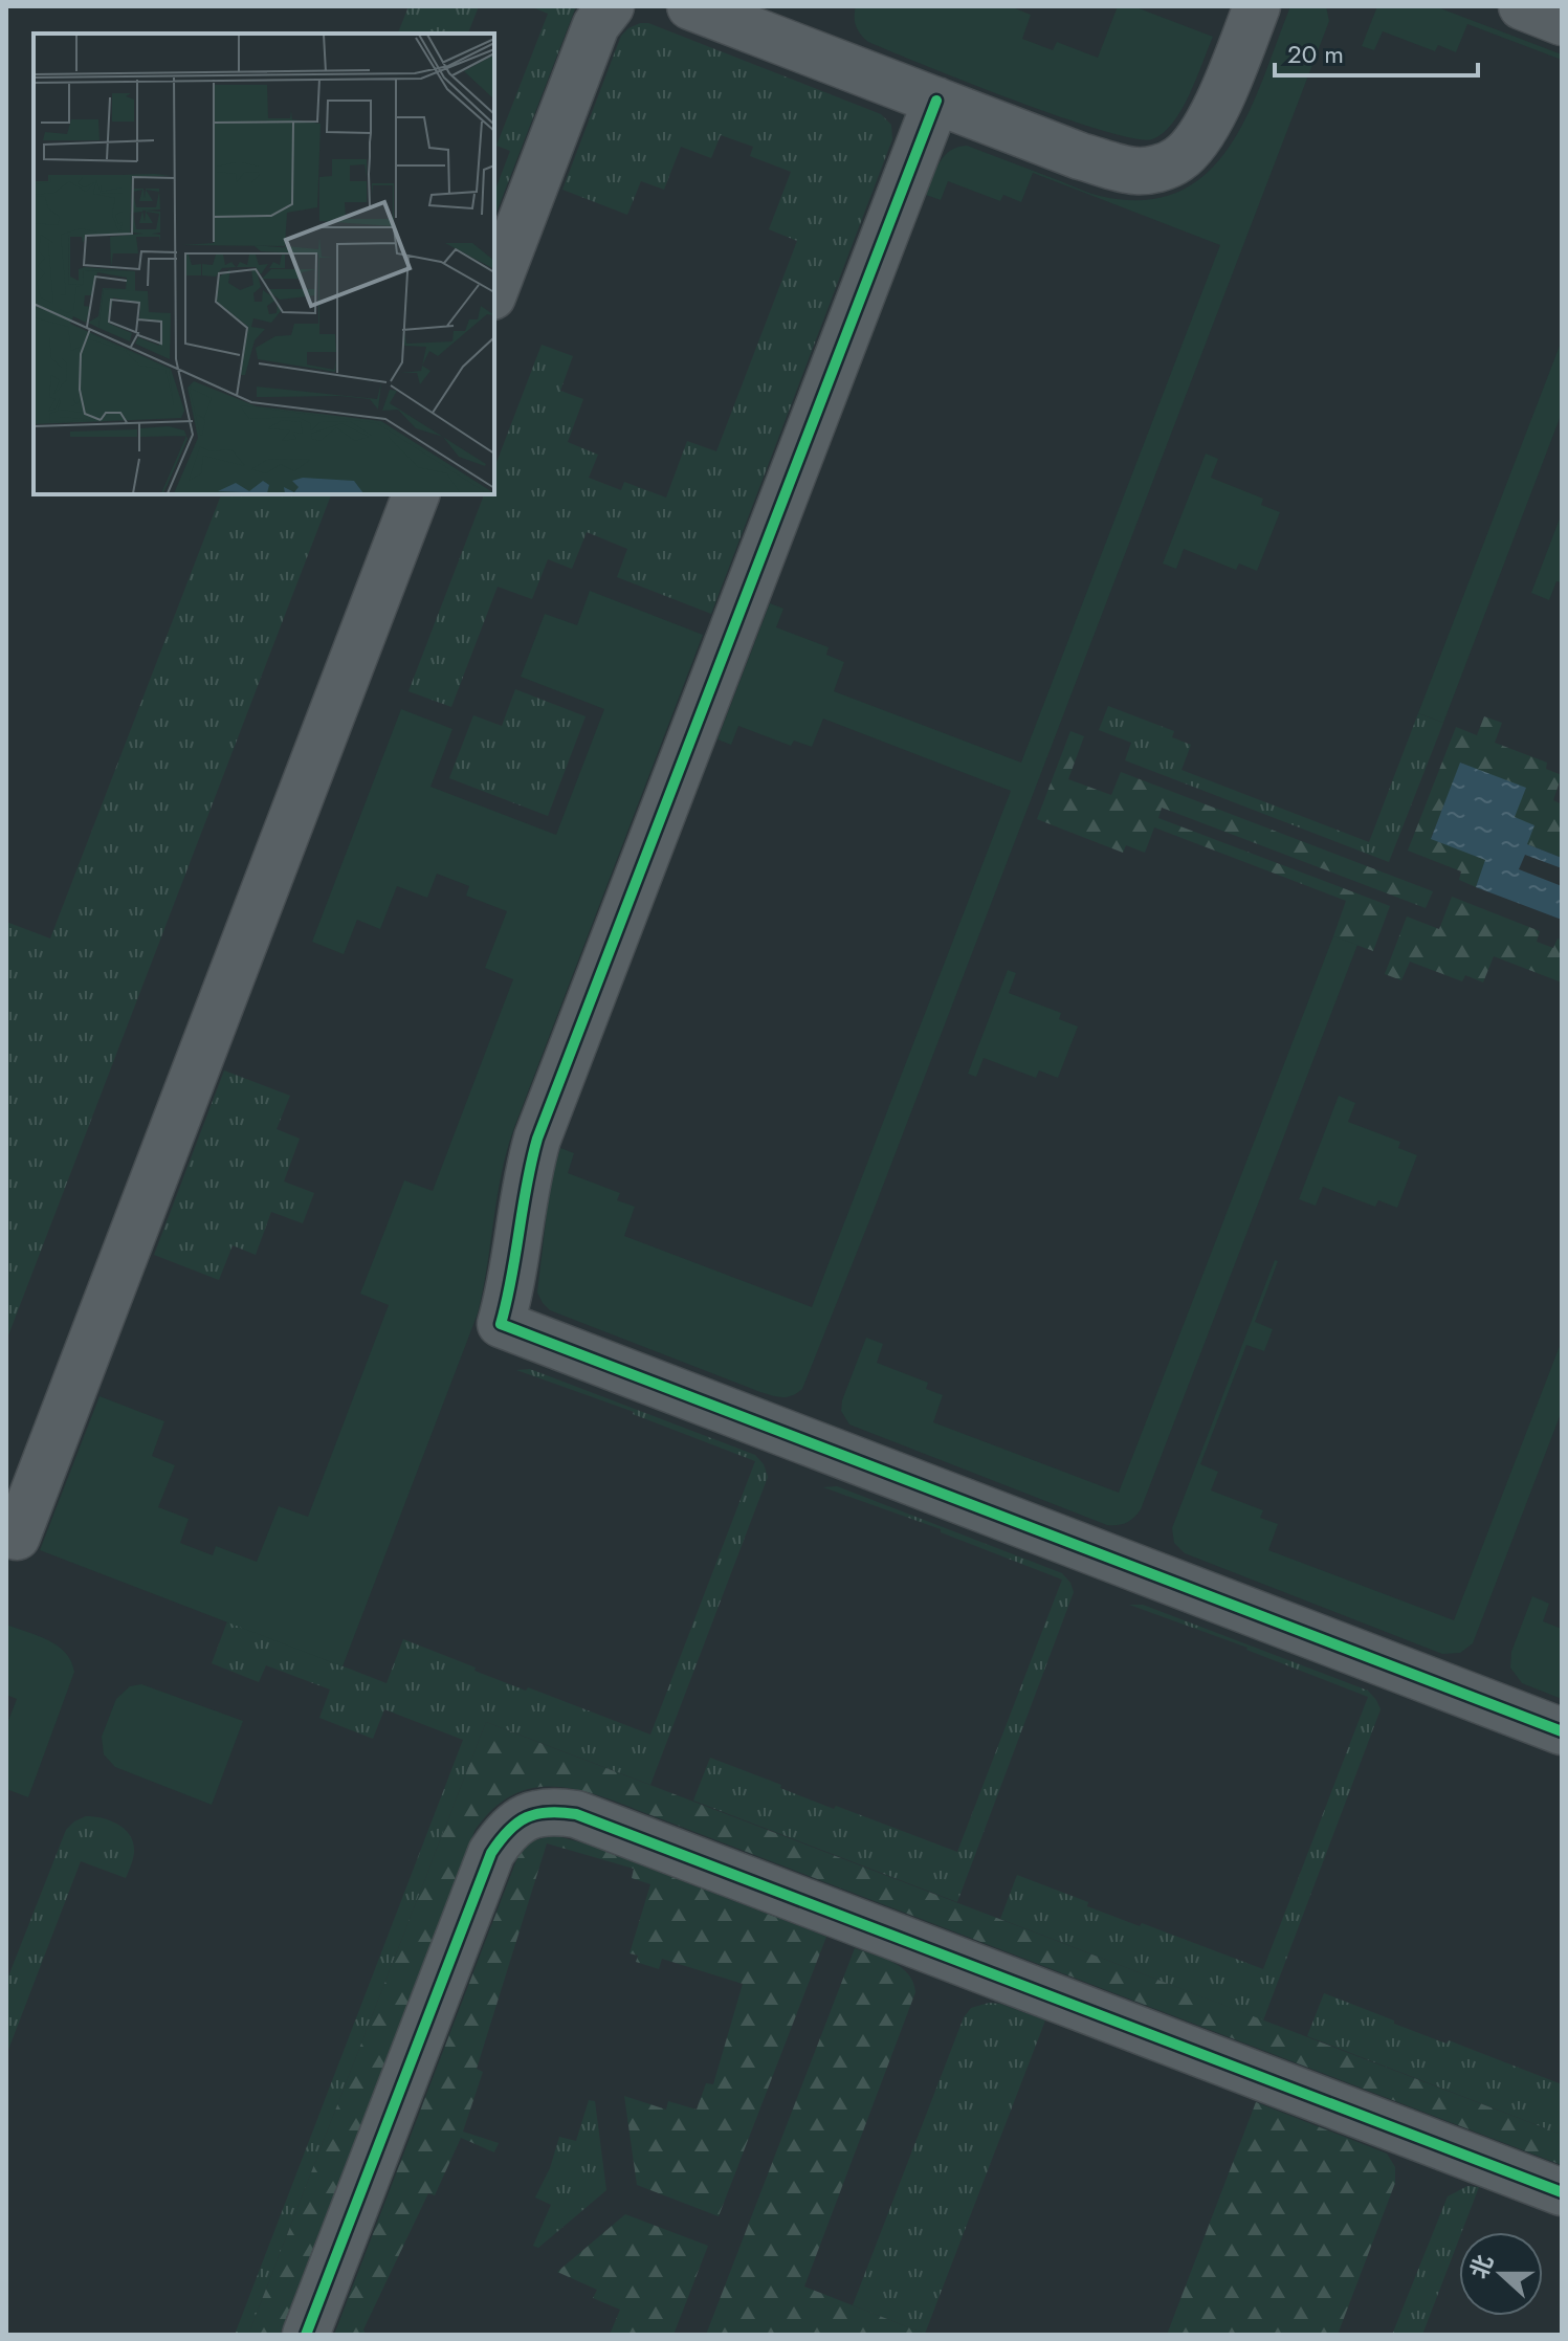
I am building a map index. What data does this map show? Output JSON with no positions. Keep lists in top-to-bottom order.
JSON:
{
  "scale_bar": "20 m",
  "north": "left"
}
